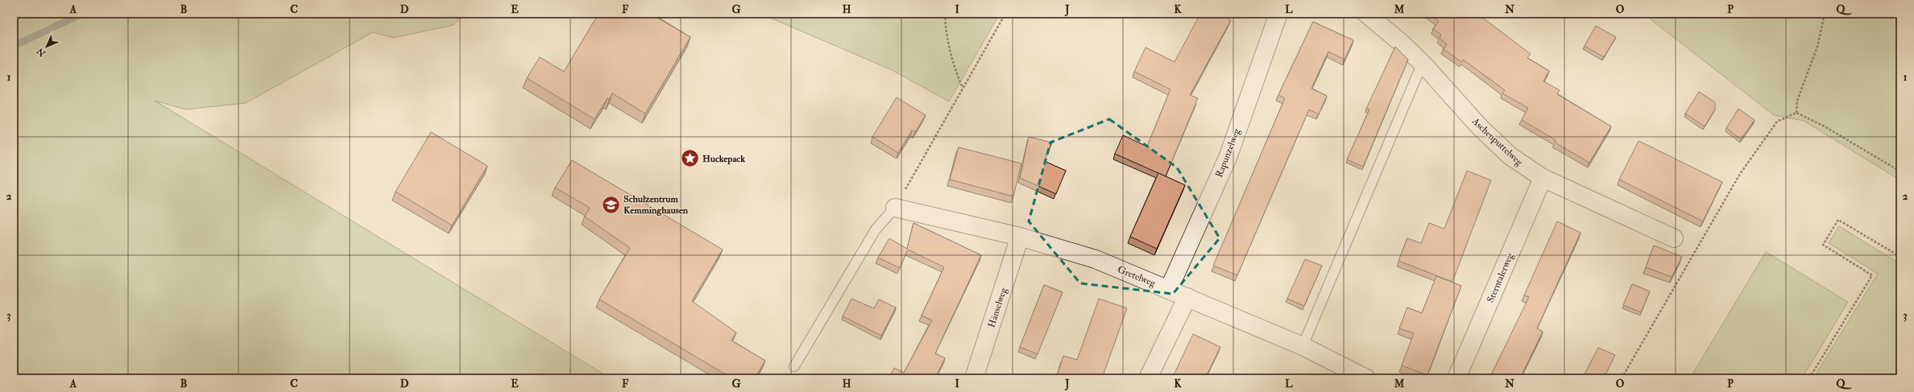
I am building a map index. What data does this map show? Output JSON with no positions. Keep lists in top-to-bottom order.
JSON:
{
  "streets": {
    "street": [
      "Aschenputtelweg",
      "Rapunzelweg",
      "Gretelweg",
      "Sterntalerweg",
      "Hänselweg"
    ]
  },
  "crossings": [
    ["Aschenputtelweg", "Sterntalerweg"],
    ["Rapunzelweg", "Gretelweg"],
    ["Gretelweg", "Hänselweg"]
  ],
  "places": {
    "place": ["Huckepack"],
    "school or university": ["Schulzentrum Kemminghausen"]
  },
  "north": "bottom left",
  "grid": {
    "columns": [
      "A",
      "B",
      "C",
      "D",
      "E",
      "F",
      "G",
      "H",
      "I",
      "J",
      "K",
      "L",
      "M",
      "N",
      "O",
      "P",
      "Q"
    ],
    "rows": ["1", "2", "3"]
  }
}
